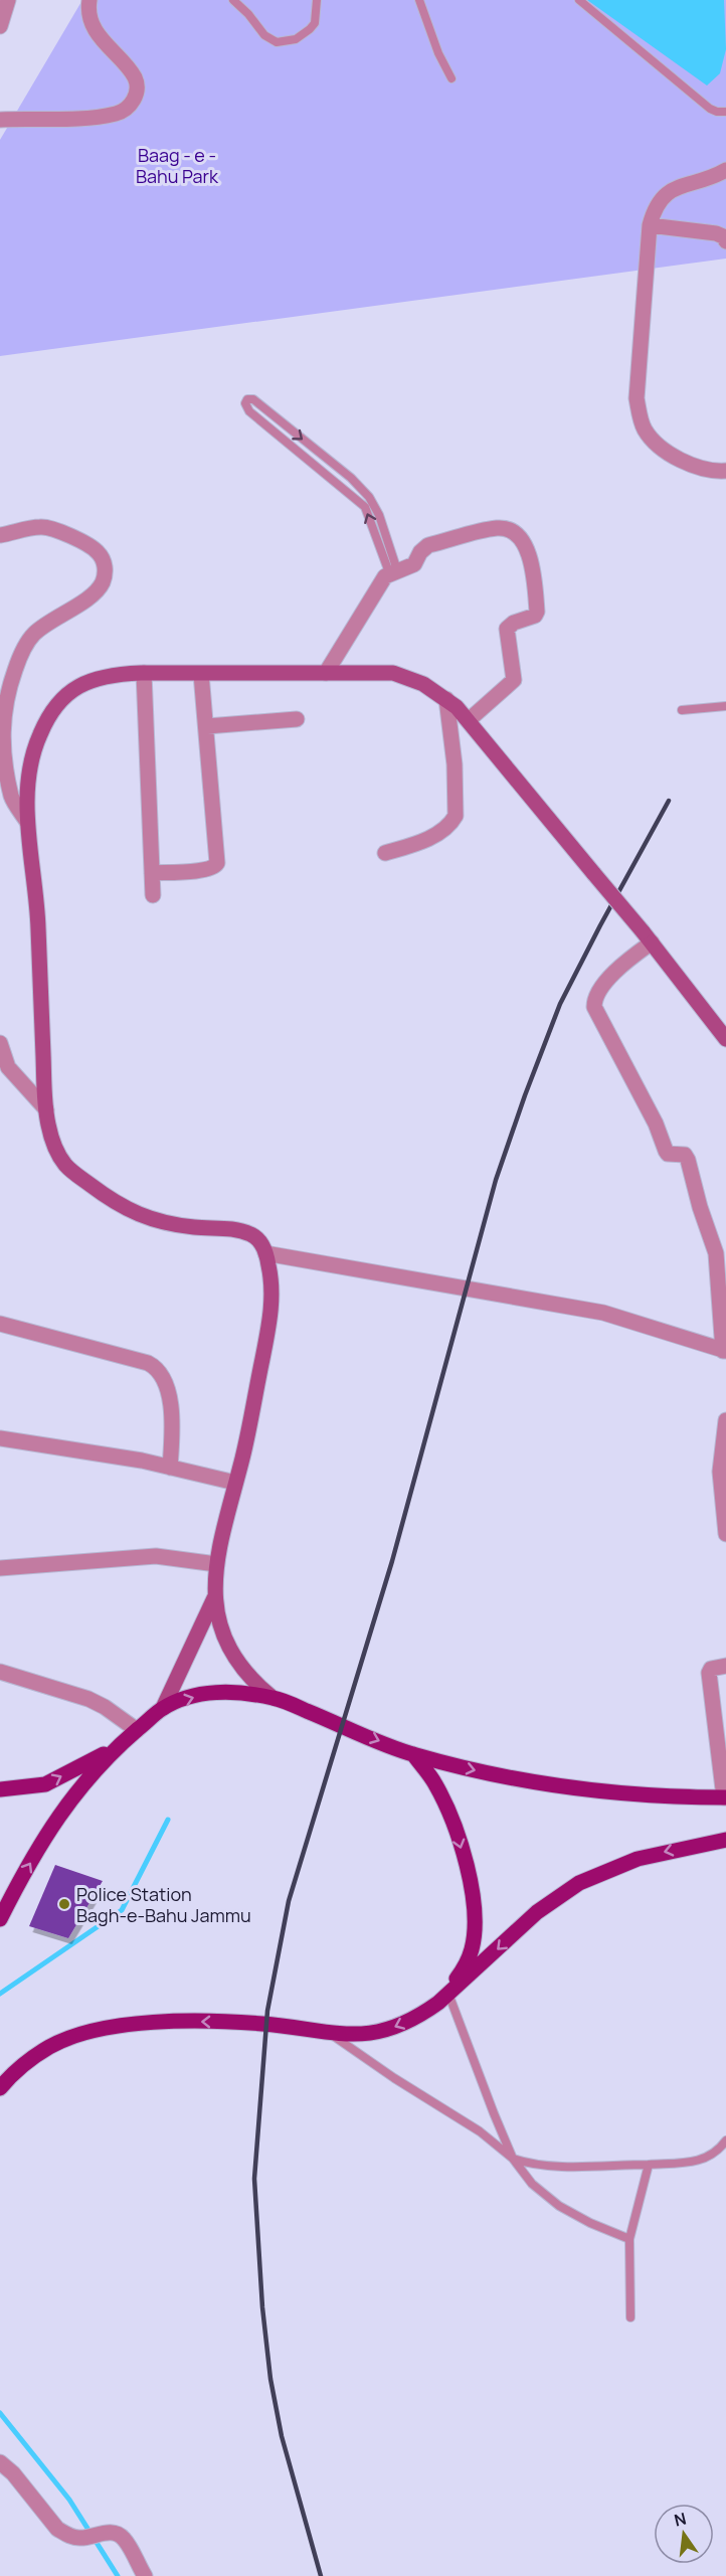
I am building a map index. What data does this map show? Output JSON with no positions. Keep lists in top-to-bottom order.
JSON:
{
  "parks": ["Baag - e - Bahu Park"],
  "places": ["Police Station Bagh-e-Bahu Jammu"],
  "north": "top"
}
